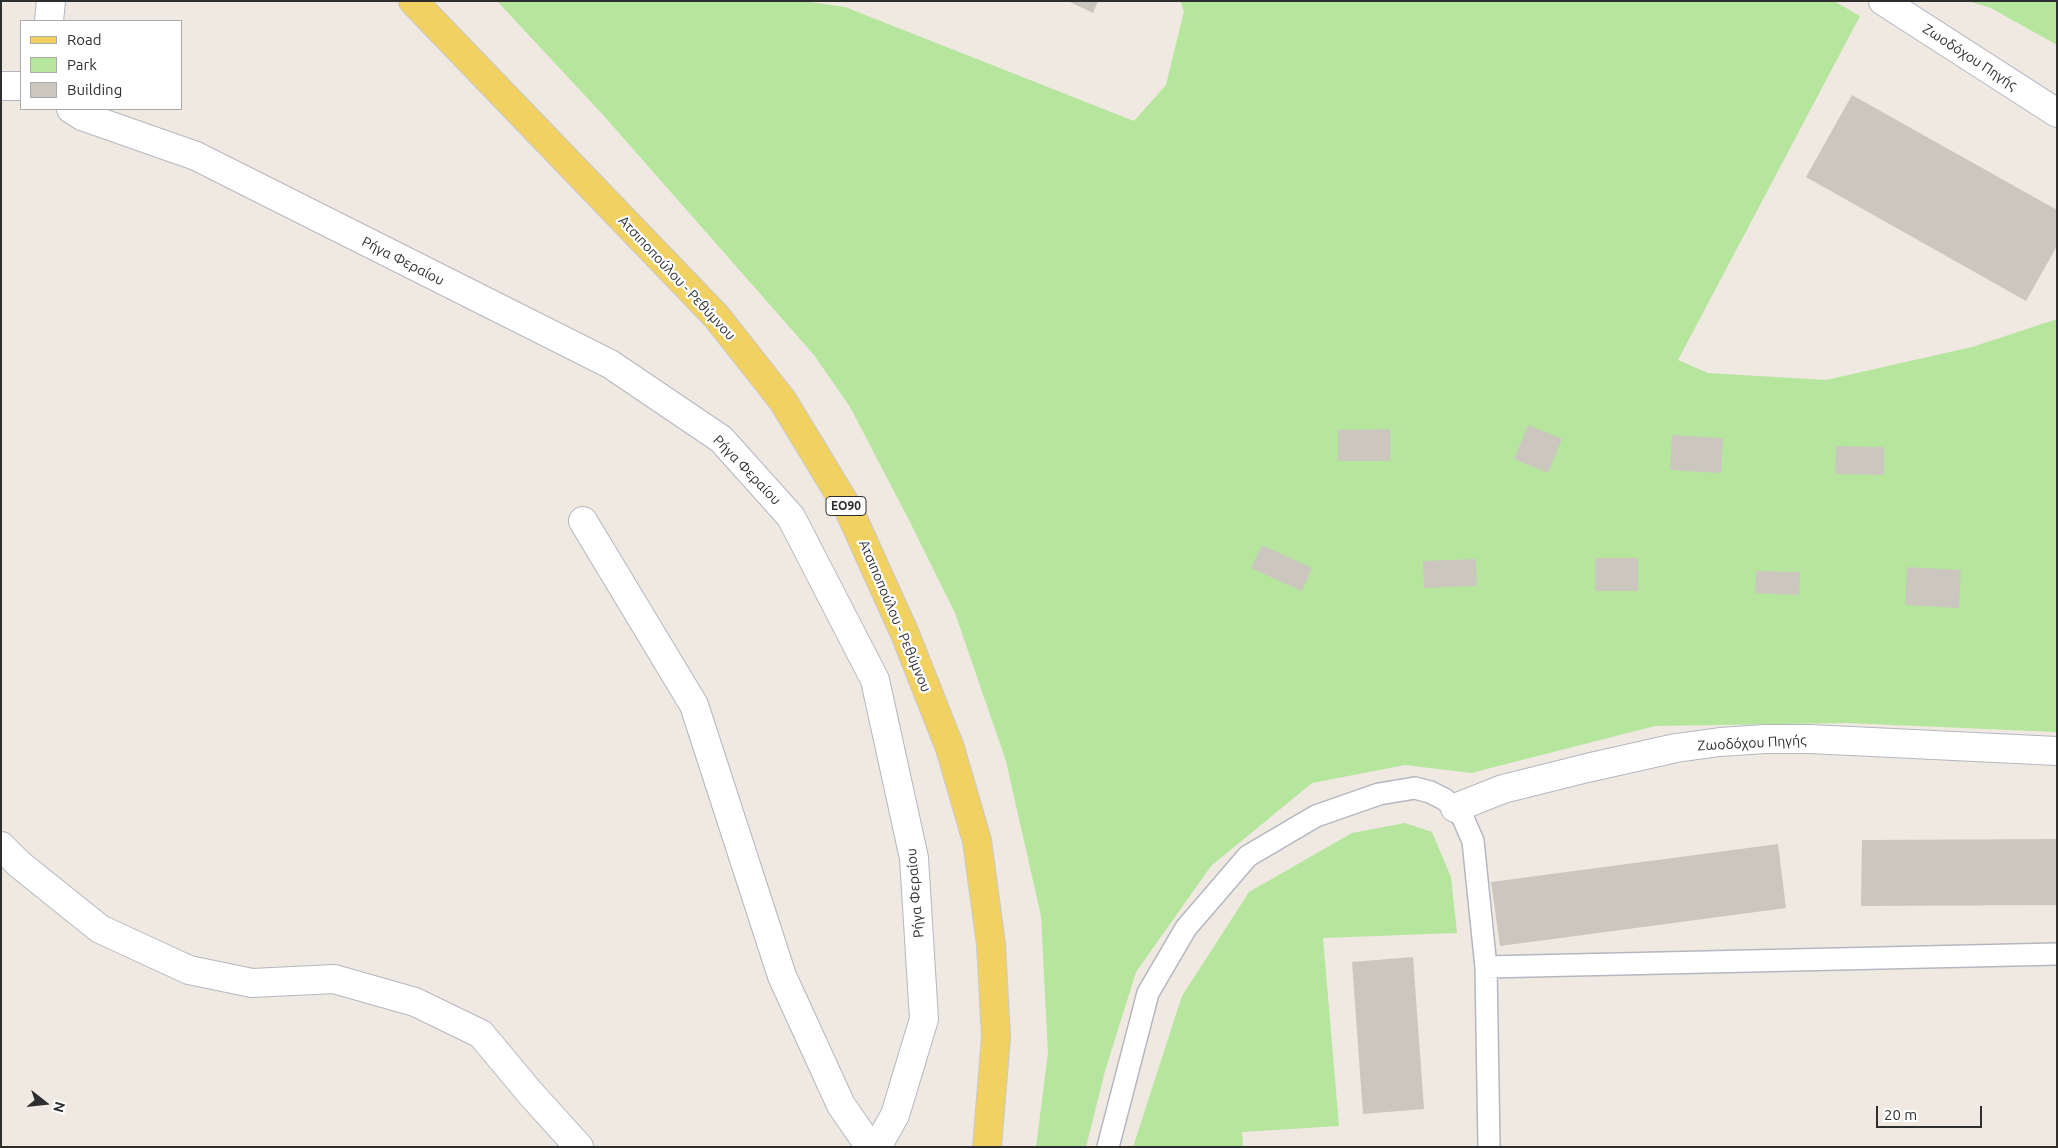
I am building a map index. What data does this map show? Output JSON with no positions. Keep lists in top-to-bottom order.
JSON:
{
  "streets": {
    "main road": ["Ατσιποπούλου - Ρεθύμνου", "ΕΟ90"],
    "street": ["Ζωοδόχου Πηγής", "Ρήγα Φεραίου"]
  },
  "legend": ["Road", "Park", "Building"],
  "scale_bar": "20 m",
  "north": "right"
}
